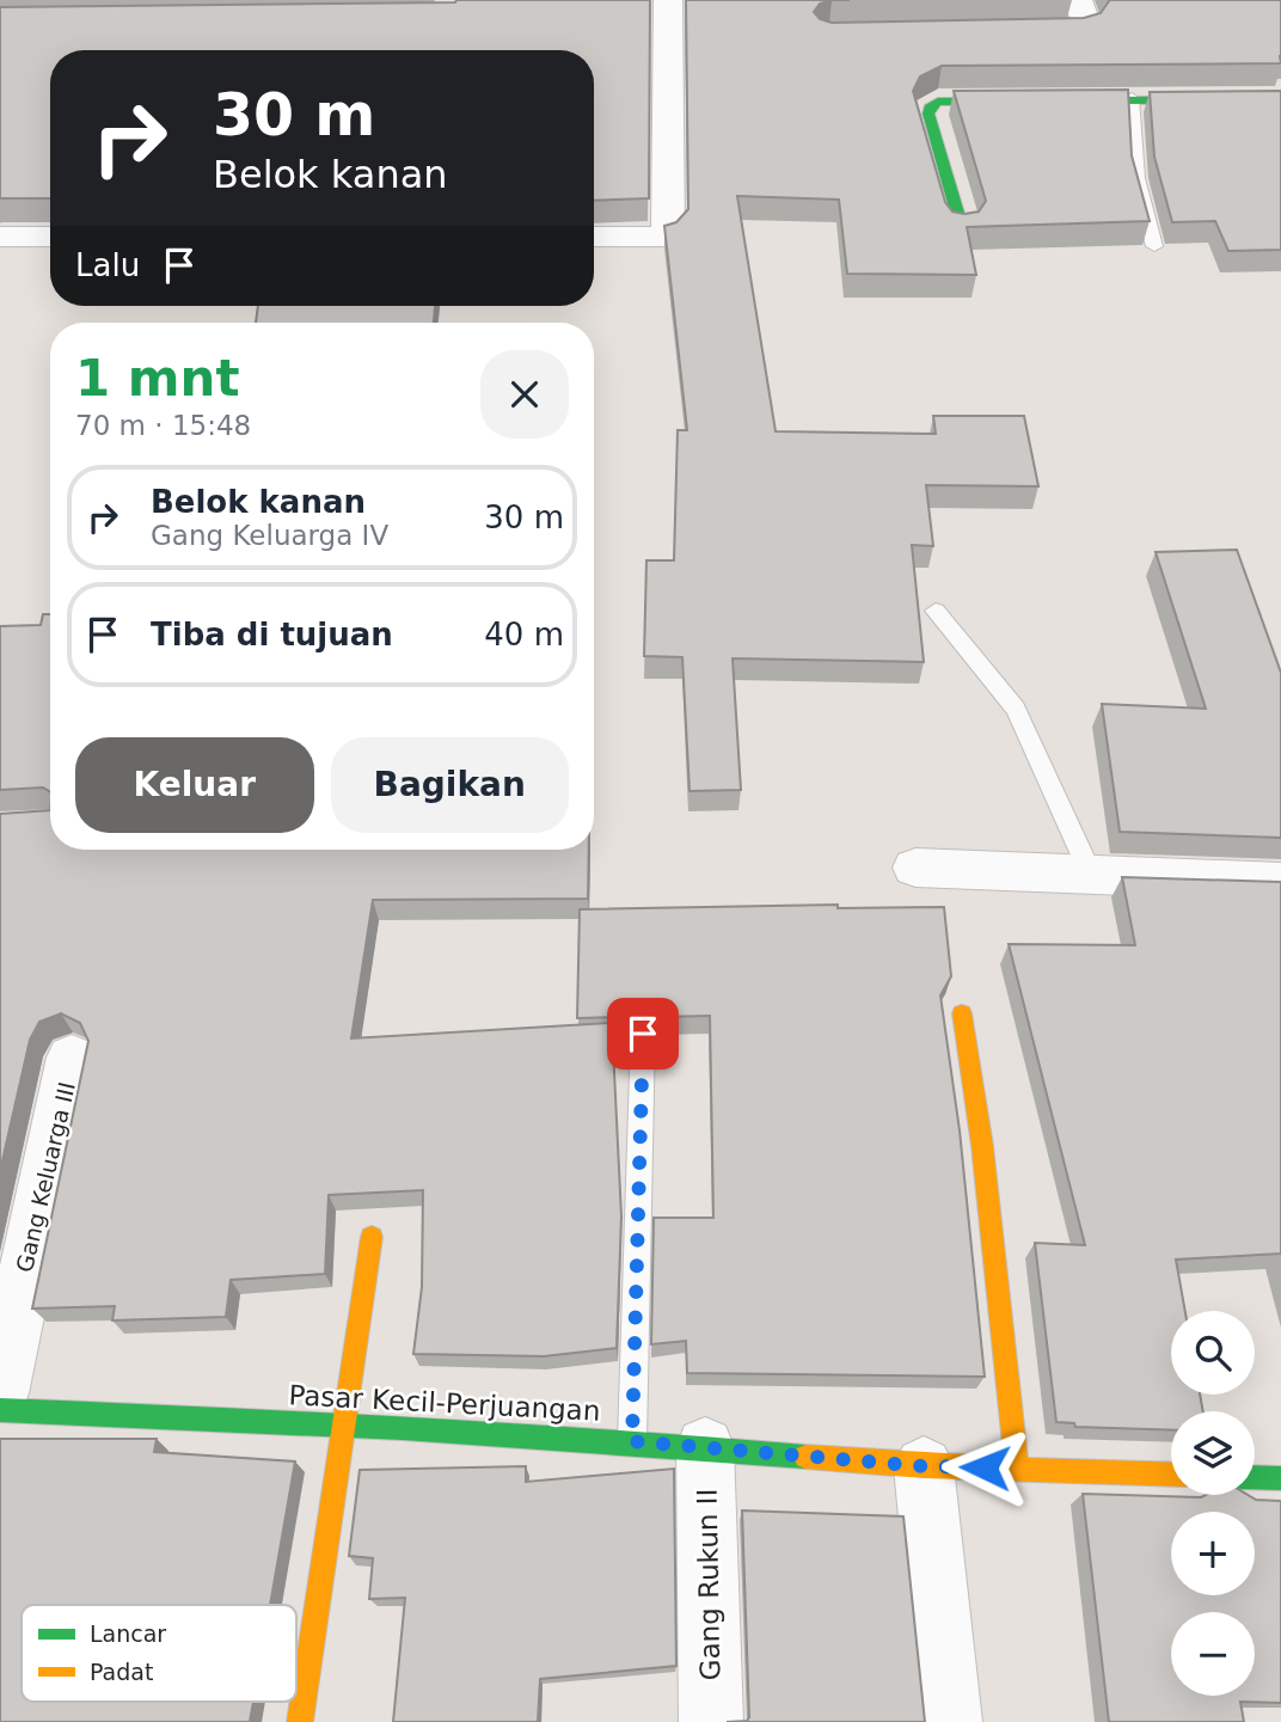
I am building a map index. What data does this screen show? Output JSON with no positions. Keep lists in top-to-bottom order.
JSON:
{
  "streets": {
    "street": ["Gang Keluarga III", "Pasar Kecil-Perjuangan", "Gang Rukun II"]
  },
  "crossings": [
    ["Pasar Kecil-Perjuangan", "Gang Rukun II"]
  ],
  "legend": ["Lancar", "Padat"],
  "page": {
    "turn": ["30 m", "Belok kanan"],
    "then": "Lalu",
    "heading": ["1 mnt", "70 m · 15:48"],
    "list": [
      {
        "name": "Belok kanan",
        "note": "Gang Keluarga IV",
        "value": "30 m"
      },
      {
        "name": "Tiba di tujuan",
        "value": "40 m"
      }
    ],
    "buttons": ["Keluar", "Bagikan"],
    "map_buttons": ["+", "−"]
  }
}
